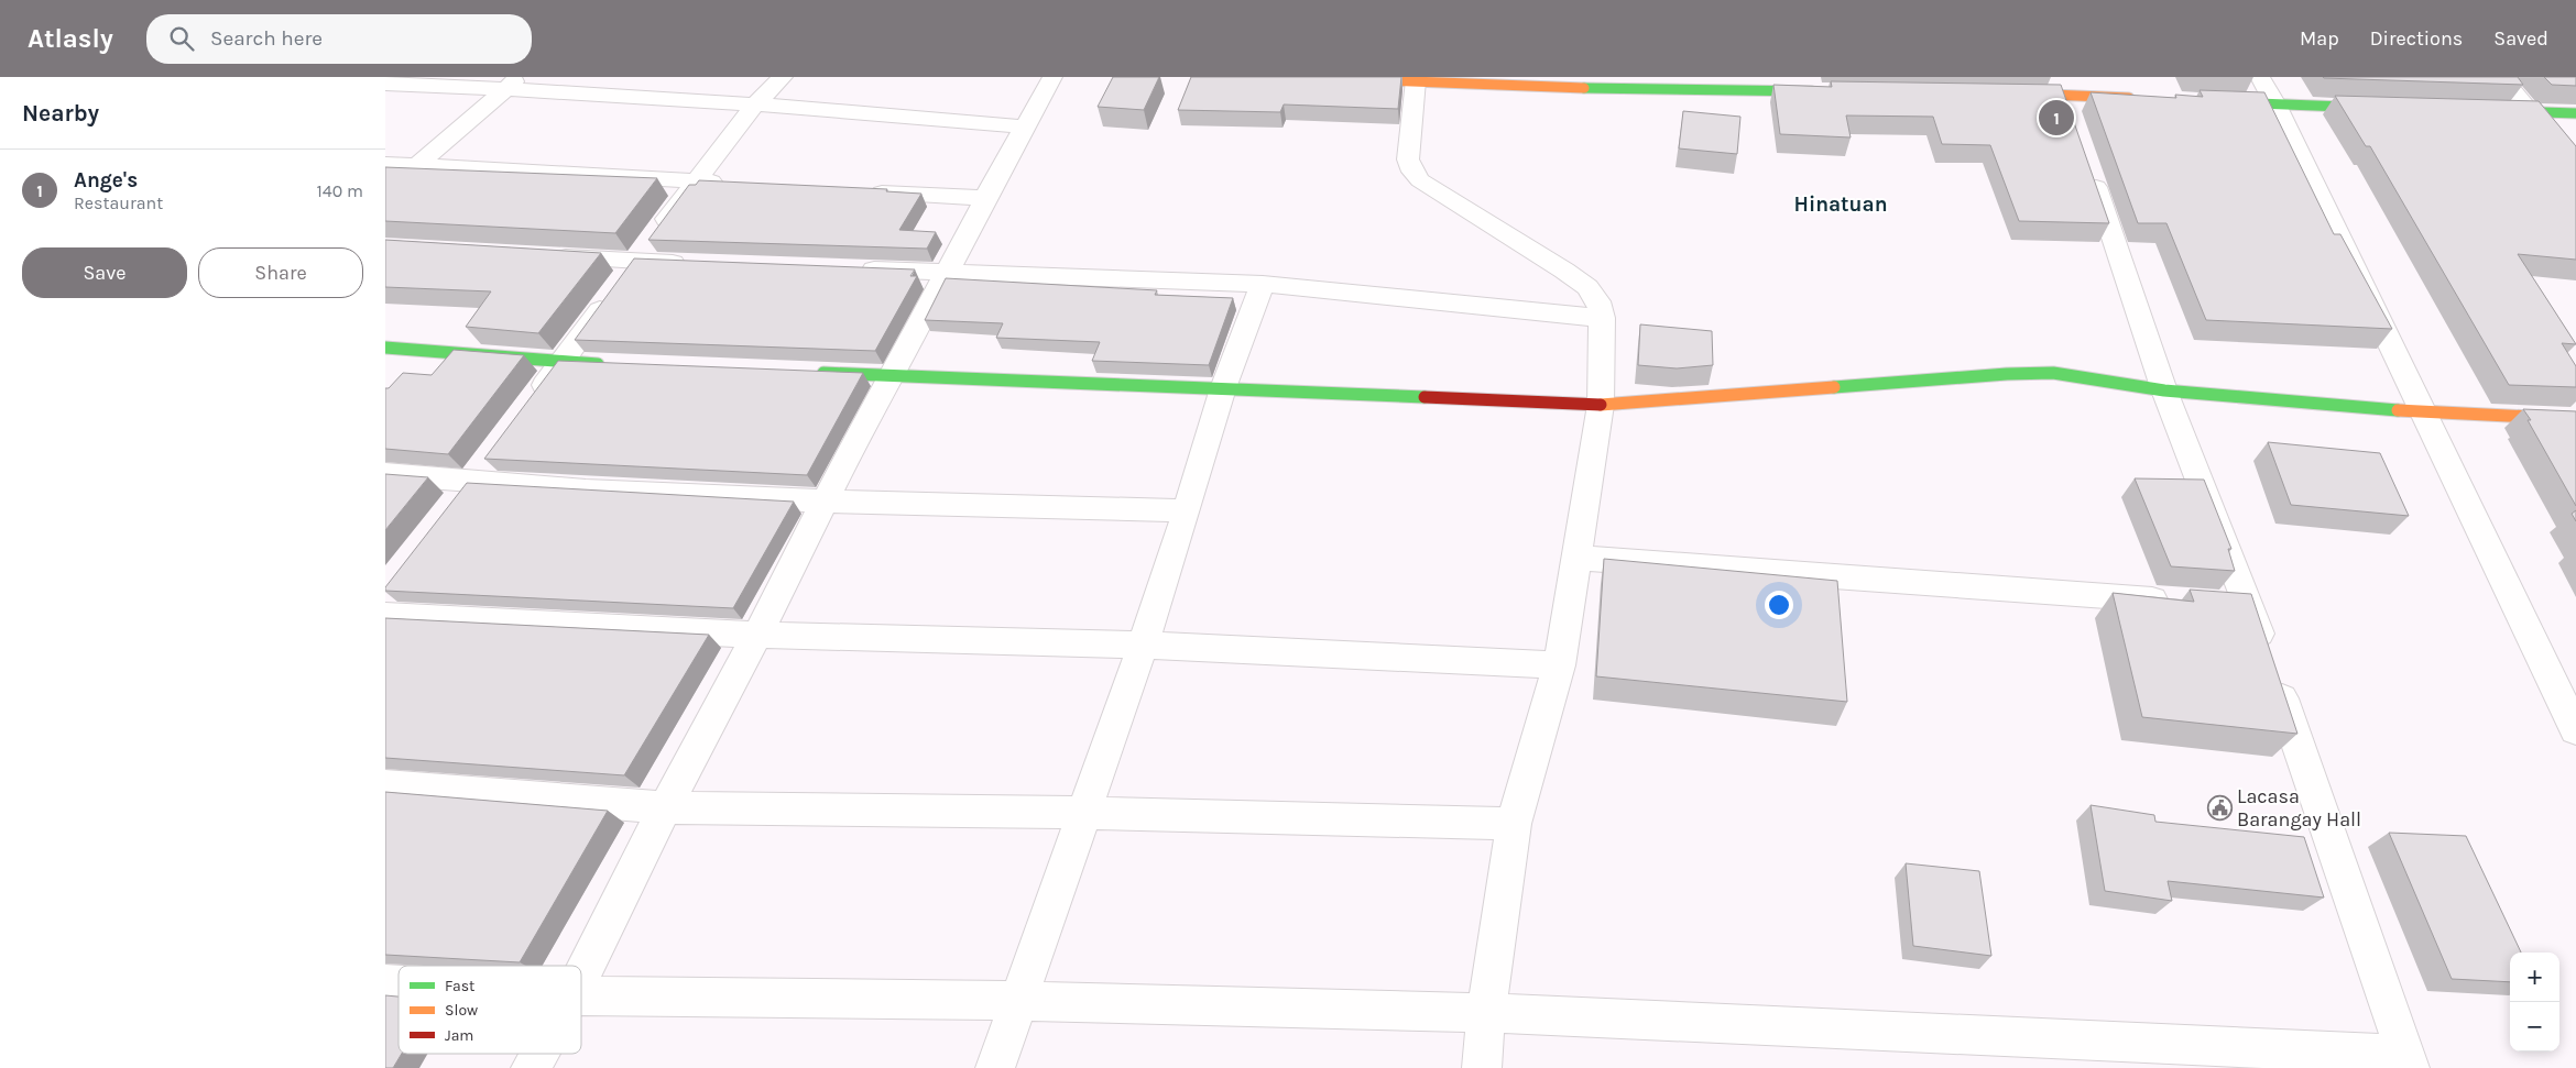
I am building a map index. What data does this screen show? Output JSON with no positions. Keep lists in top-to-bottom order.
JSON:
{
  "districts": ["Hinatuan"],
  "places": {
    "public building": ["Lacasa Barangay Hall"]
  },
  "legend": ["Fast", "Slow", "Jam"],
  "page": {
    "header": "Atlasly",
    "search": "Search here",
    "nav": ["Map", "Directions", "Saved"],
    "heading": "Nearby",
    "pins": "1",
    "list": [
      {
        "mark": "1",
        "name": "Ange's",
        "note": "Restaurant",
        "value": "140 m"
      }
    ],
    "buttons": ["Save", "Share"],
    "map_buttons": ["+", "−"]
  }
}
